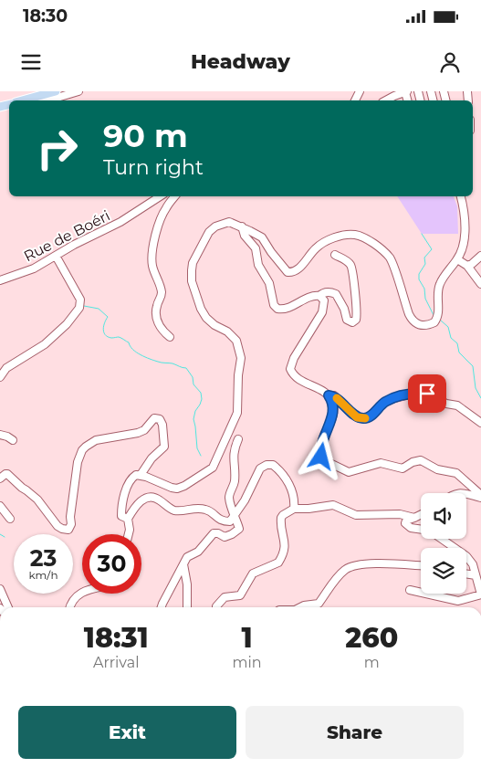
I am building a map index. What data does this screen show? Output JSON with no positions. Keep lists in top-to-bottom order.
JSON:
{
  "streets": {
    "street": ["Rue de Boéri"]
  },
  "page": {
    "status": "18:30",
    "header": "Headway",
    "turn": ["90 m", "Turn right"],
    "speed": "23 km/h",
    "limit": "30",
    "eta": [
      "18:31",
      "Arrival",
      "1",
      "min",
      "260",
      "m"
    ],
    "buttons": ["Exit", "Share"]
  }
}
